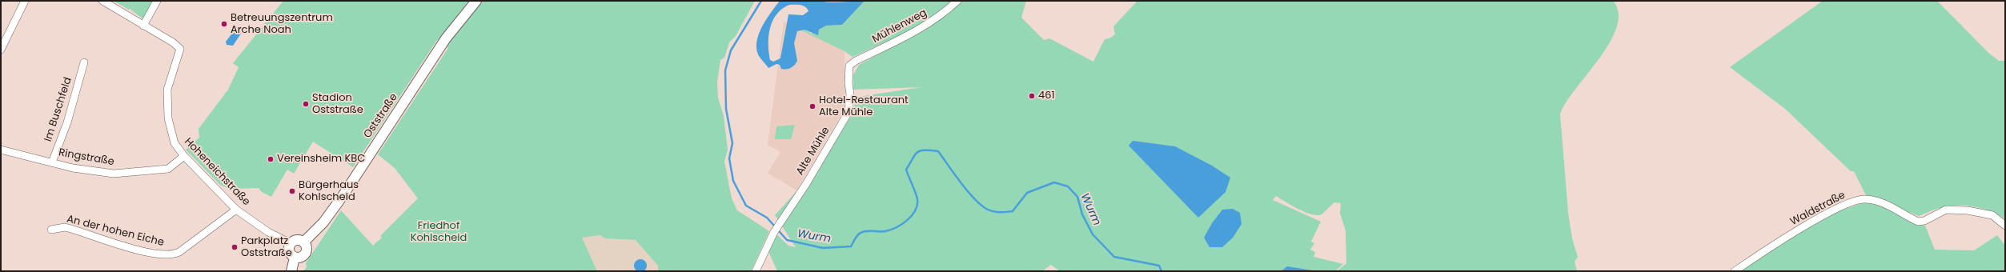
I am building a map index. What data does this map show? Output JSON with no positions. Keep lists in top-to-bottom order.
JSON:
{
  "streets": {
    "street": [
      "Mühlenweg",
      "Im Buschfeld",
      "Oststraße",
      "Alte Mühle",
      "Ringstraße",
      "Hoheneichstraße",
      "Waldstraße",
      "An der hohen Eiche"
    ]
  },
  "crossings": [
    ["Mühlenweg", "Alte Mühle"],
    ["Im Buschfeld", "Ringstraße"],
    ["Oststraße", "Hoheneichstraße"],
    ["Ringstraße", "Hoheneichstraße"],
    ["Hoheneichstraße", "An der hohen Eiche"]
  ],
  "water": ["Wurm"],
  "parks": ["Friedhof Kohlscheid"],
  "places": [
    "Betreuungszentrum Arche Noah",
    "461",
    "Stadion Oststraße",
    "Hotel-Restaurant Alte Mühle",
    "Vereinsheim KBC",
    "Bürgerhaus Kohlscheid",
    "Parkplatz Oststraße"
  ]
}
